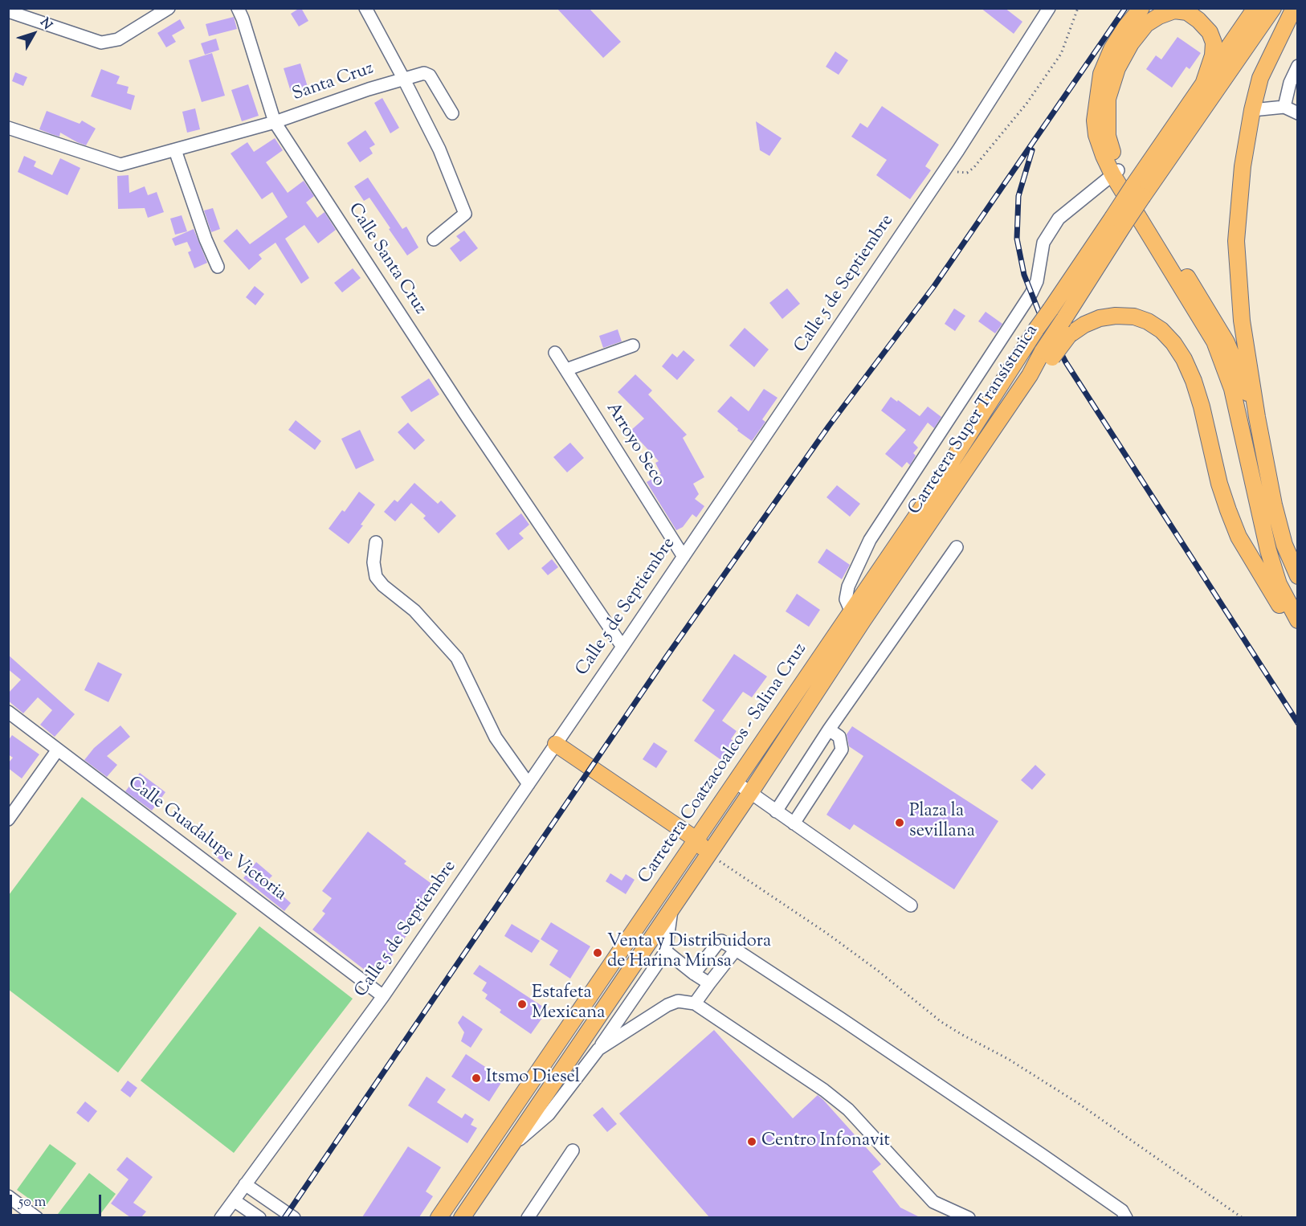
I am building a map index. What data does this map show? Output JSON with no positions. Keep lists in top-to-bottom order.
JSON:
{
  "streets": {
    "main road": ["Carretera Super Transístmica", "Carretera Coatzacoalcos - Salina Cruz"],
    "street": [
      "Santa Cruz",
      "Calle Santa Cruz",
      "Calle 5 de Septiembre",
      "Arroyo Seco",
      "Calle Guadalupe Victoria"
    ]
  },
  "crossings": [
    ["Santa Cruz", "Calle Santa Cruz"],
    ["Calle Santa Cruz", "Calle 5 de Septiembre"],
    ["Calle 5 de Septiembre", "Arroyo Seco"],
    ["Calle 5 de Septiembre", "Calle Guadalupe Victoria"],
    ["Carretera Super Transístmica", "Carretera Coatzacoalcos - Salina Cruz"]
  ],
  "places": [
    "Plaza la sevillana",
    "Venta y Distribuidora de Harina Minsa",
    "Estafeta Mexicana",
    "Itsmo Diesel",
    "Centro Infonavit"
  ],
  "scale_bar": "50 m",
  "north": "top right"
}
